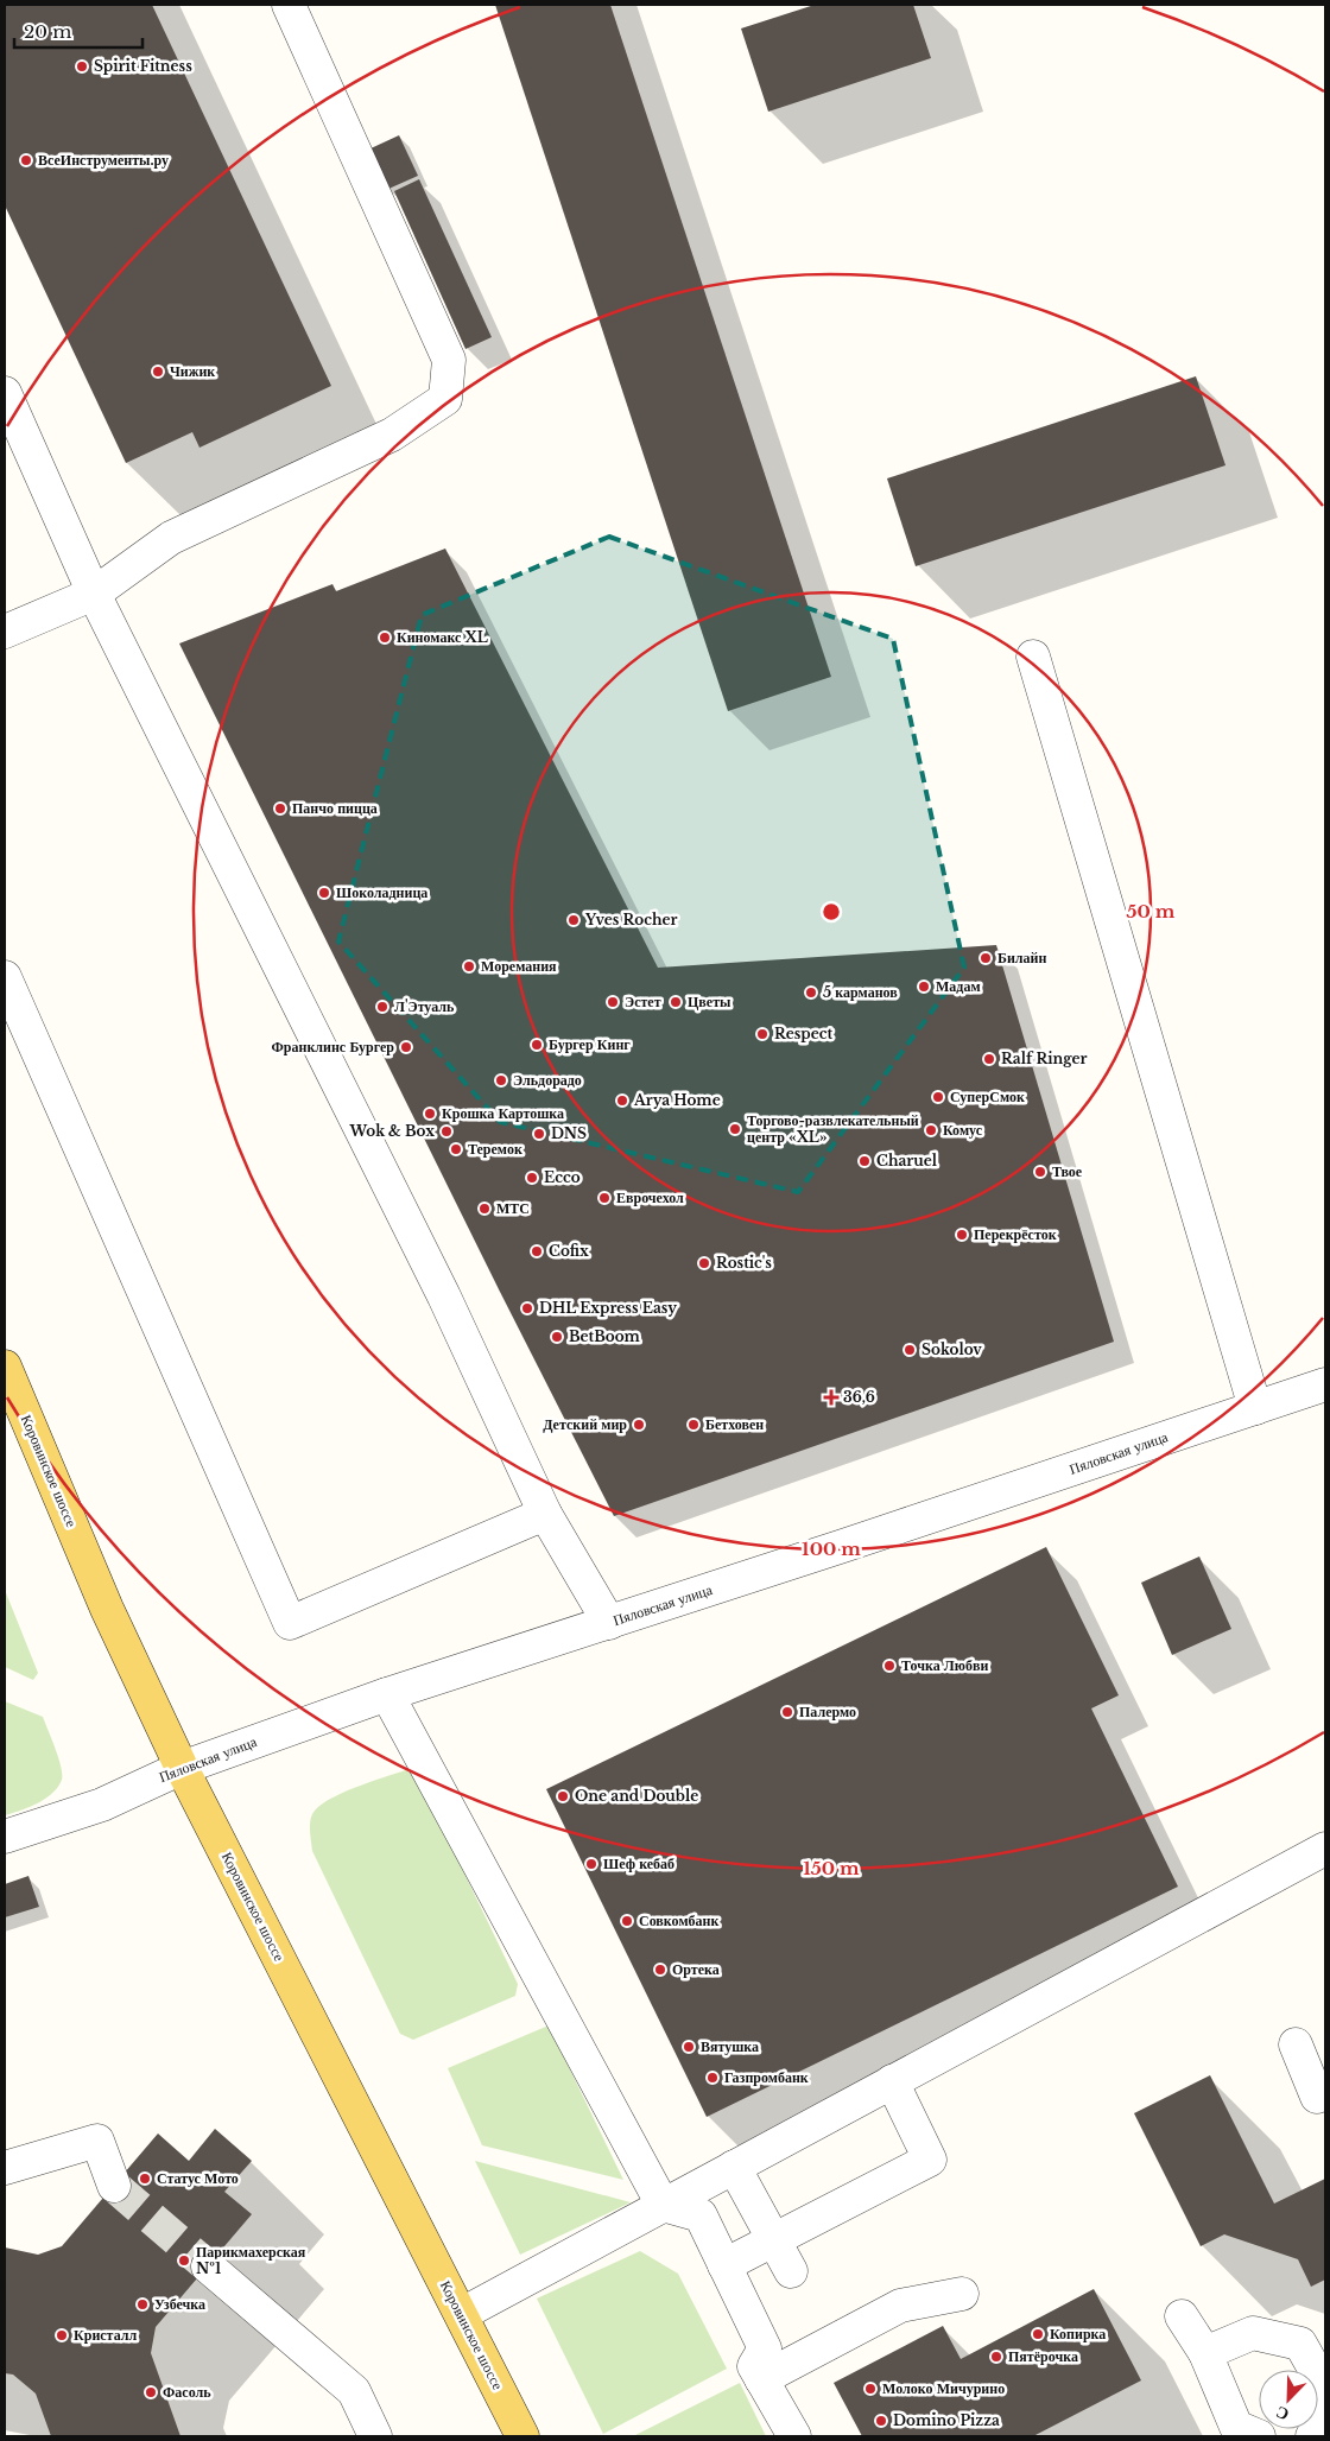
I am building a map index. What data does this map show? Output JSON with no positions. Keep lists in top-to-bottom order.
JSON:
{
  "streets": {
    "main road": ["Коровинское шоссе"],
    "street": ["Пяловская улица"]
  },
  "crossings": [
    ["Пяловская улица", "Коровинское шоссе"]
  ],
  "places": {
    "other": [
      "Spirit Fitness",
      "ВсеИнструменты.ру",
      "Чижик",
      "Киномакс XL",
      "Панчо пицца",
      "Шоколадница",
      "Yves Rocher",
      "Билайн",
      "Моремания",
      "Мадам",
      "5 карманов",
      "Эстет",
      "Цветы",
      "Л'Этуаль",
      "Respect",
      "Бургер Кинг",
      "Франклинс Бургер",
      "Ralf Ringer",
      "Эльдорадо",
      "СуперСмок",
      "Arya Home",
      "Крошка Картошка",
      "Торгово-развлекательный центр «XL»",
      "Комус",
      "Wok & Box",
      "DNS",
      "Теремок",
      "Charuel",
      "Твое",
      "Ecco",
      "Еврочехол",
      "МТС",
      "Перекрёсток",
      "Cofix",
      "Rostic's",
      "DHL Express Easy",
      "BetBoom",
      "Sokolov",
      "Детский мир",
      "Бетховен",
      "Точка Любви",
      "Палермо",
      "One and Double",
      "Шеф кебаб",
      "Совкомбанк",
      "Ортека",
      "Вятушка",
      "Газпромбанк",
      "Статус Мото",
      "Парикмахерская №1",
      "Узбечка",
      "Копирка",
      "Кристалл",
      "Пятёрочка",
      "Молоко Мичурино",
      "Фасоль",
      "Domino Pizza"
    ],
    "health": ["36,6"]
  },
  "scale_bar": "20 m",
  "north": "bottom left",
  "rings": ["50 m", "100 m", "150 m"]
}
